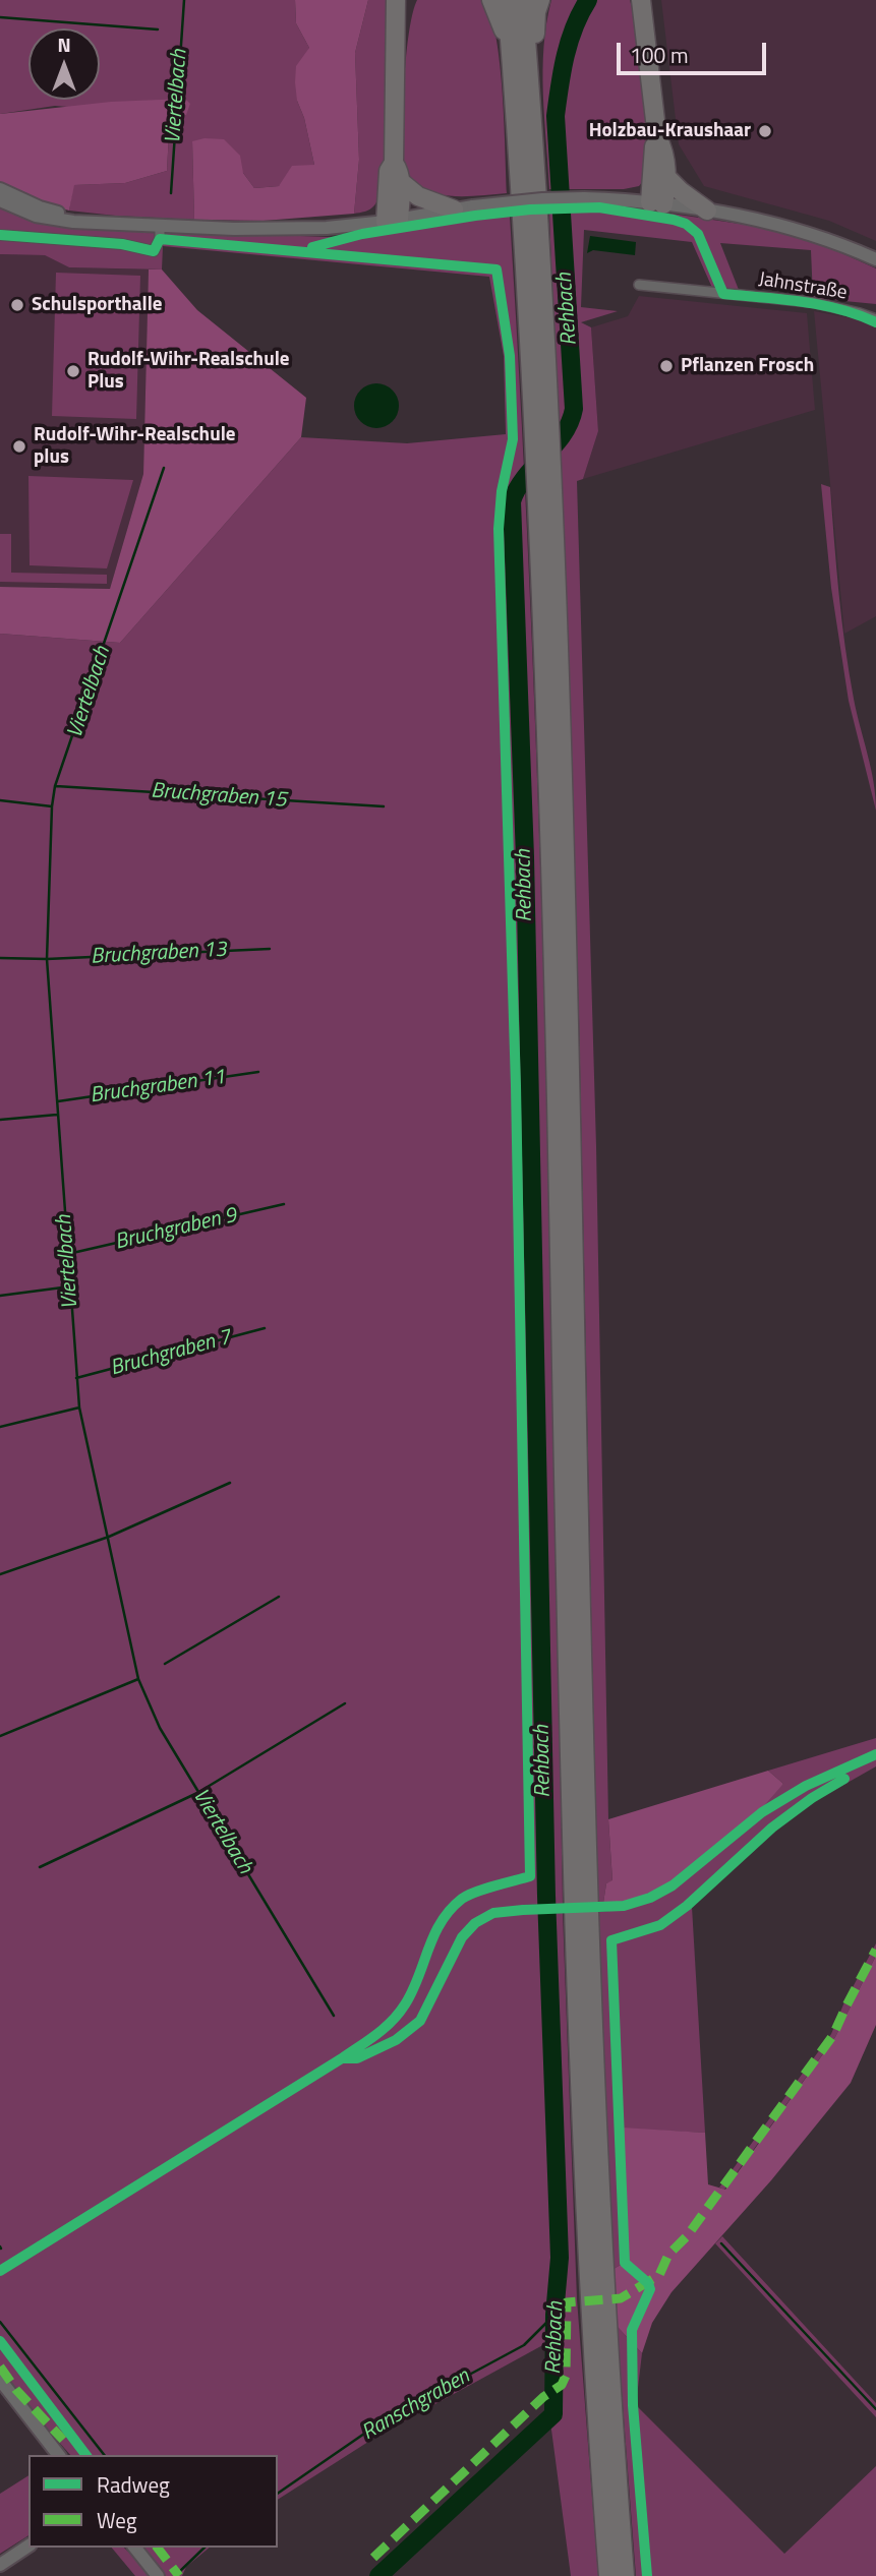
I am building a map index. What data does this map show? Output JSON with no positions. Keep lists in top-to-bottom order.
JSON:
{
  "streets": {
    "street": ["Jahnstraße"]
  },
  "water": [
    "Viertelbach",
    "Rehbach",
    "Bruchgraben 15",
    "Bruchgraben 13",
    "Bruchgraben 11",
    "Bruchgraben 9",
    "Bruchgraben 7",
    "Ranschgraben"
  ],
  "places": [
    "Holzbau-Kraushaar",
    "Schulsporthalle",
    "Pflanzen Frosch",
    "Rudolf-Wihr-Realschule Plus",
    "Rudolf-Wihr-Realschule plus"
  ],
  "legend": ["Radweg", "Weg"],
  "scale_bar": "100 m",
  "north": "top"
}
